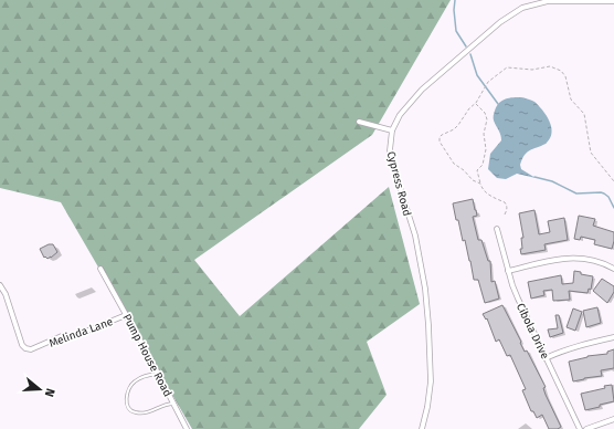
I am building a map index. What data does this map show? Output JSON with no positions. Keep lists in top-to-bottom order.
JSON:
{
  "streets": {
    "street": [
      "Cypress Road",
      "Cibola Drive",
      "Melinda Lane",
      "Pump House Road"
    ]
  },
  "crossings": [
    ["Melinda Lane", "Pump House Road"]
  ],
  "north": "right"
}
